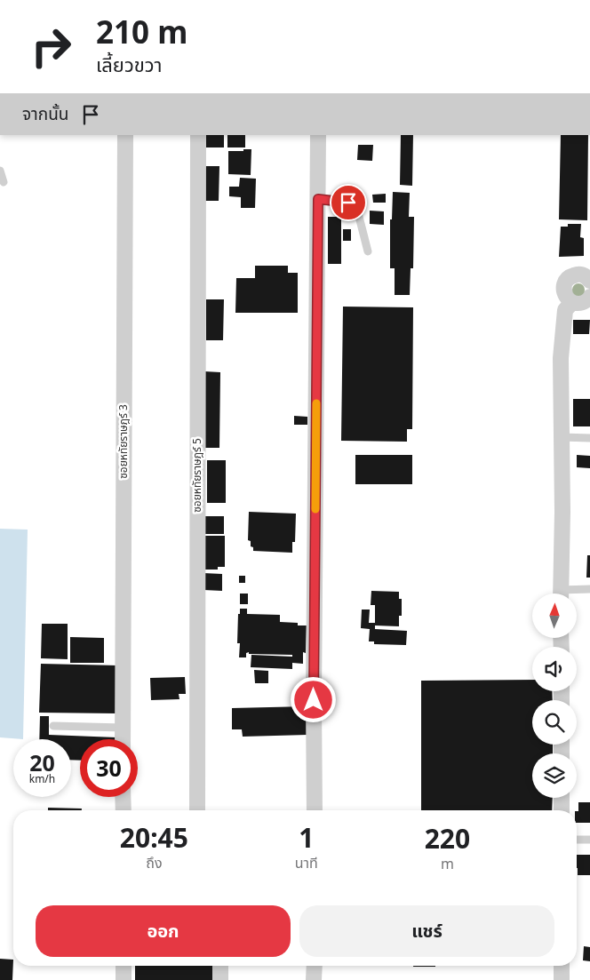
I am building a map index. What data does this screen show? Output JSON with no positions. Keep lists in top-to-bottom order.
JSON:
{
  "streets": {
    "street": ["ซอยหทัยราษฎร์ 3", "ซอยหทัยราษฎร์ 5"]
  },
  "north": "top",
  "page": {
    "turn": ["210 m", "เลี้ยวขวา"],
    "then": "จากนั้น",
    "speed": "20 km/h",
    "limit": "30",
    "eta": [
      "20:45",
      "ถึง",
      "1",
      "นาที",
      "220",
      "m"
    ],
    "buttons": ["ออก", "แชร์"]
  }
}
